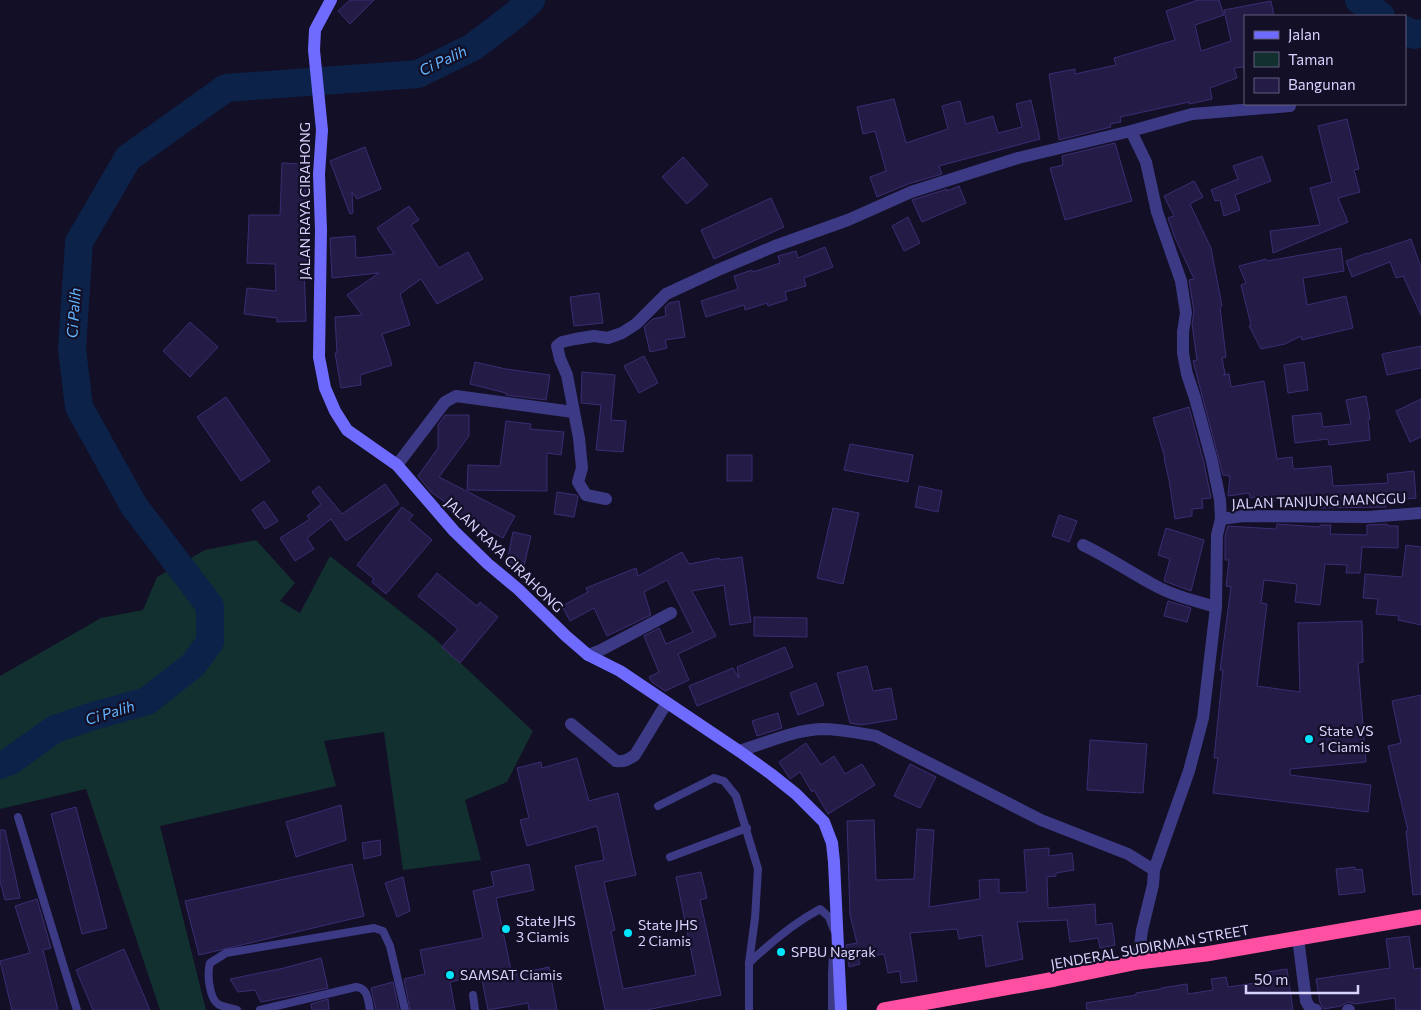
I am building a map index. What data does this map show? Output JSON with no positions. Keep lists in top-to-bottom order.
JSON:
{
  "streets": {
    "highway": ["JENDERAL SUDIRMAN STREET"],
    "street": ["JALAN RAYA CIRAHONG", "JALAN TANJUNG MANGGU"]
  },
  "crossings": [
    ["JALAN TANJUNG MANGGU", "JENDERAL SUDIRMAN STREET"]
  ],
  "water": ["Ci Palih"],
  "places": [
    "State VS 1 Ciamis",
    "State JHS 3 Ciamis",
    "State JHS 2 Ciamis",
    "SPBU Nagrak",
    "SAMSAT Ciamis"
  ],
  "legend": ["Jalan", "Taman", "Bangunan"],
  "scale_bar": "50 m"
}
